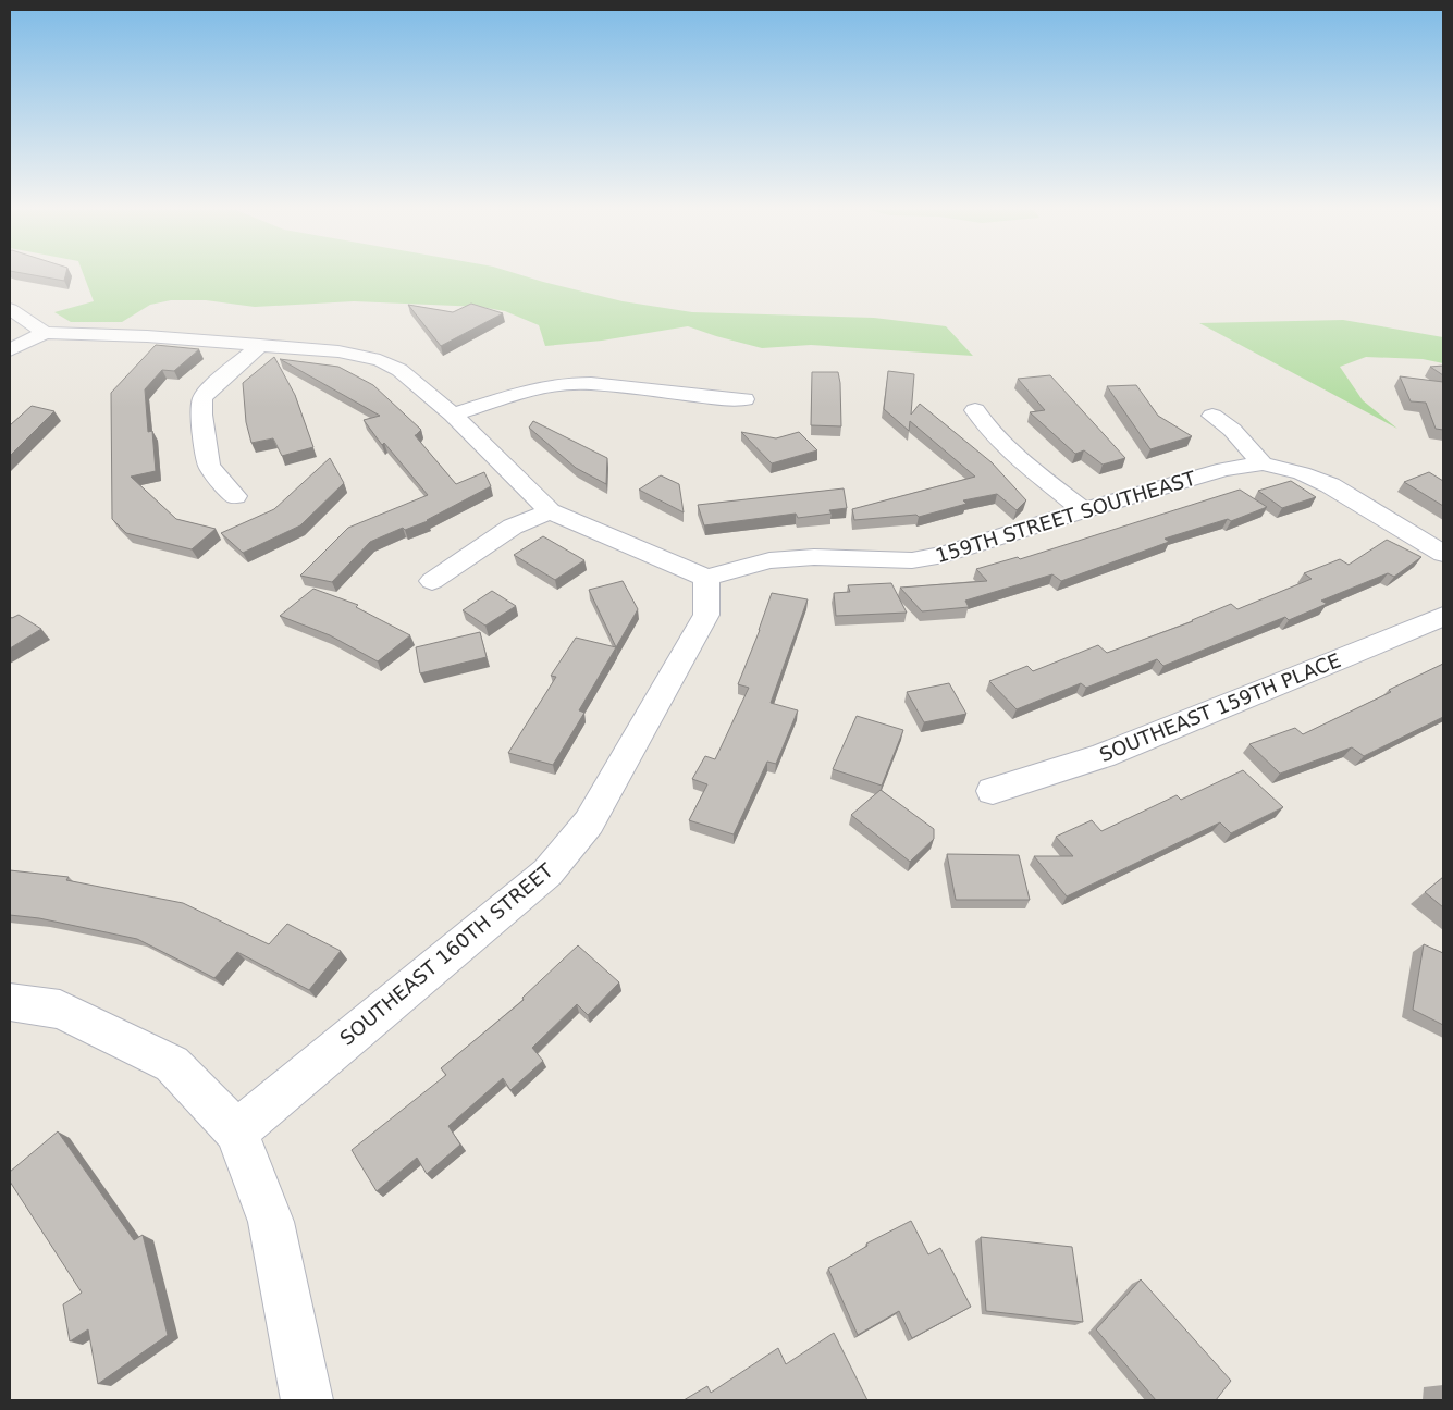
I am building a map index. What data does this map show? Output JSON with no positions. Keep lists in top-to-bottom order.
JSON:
{
  "streets": {
    "street": ["159TH STREET SOUTHEAST", "SOUTHEAST 159TH PLACE", "SOUTHEAST 160TH STREET"]
  },
  "crossings": [
    ["159TH STREET SOUTHEAST", "SOUTHEAST 160TH STREET"]
  ]
}
